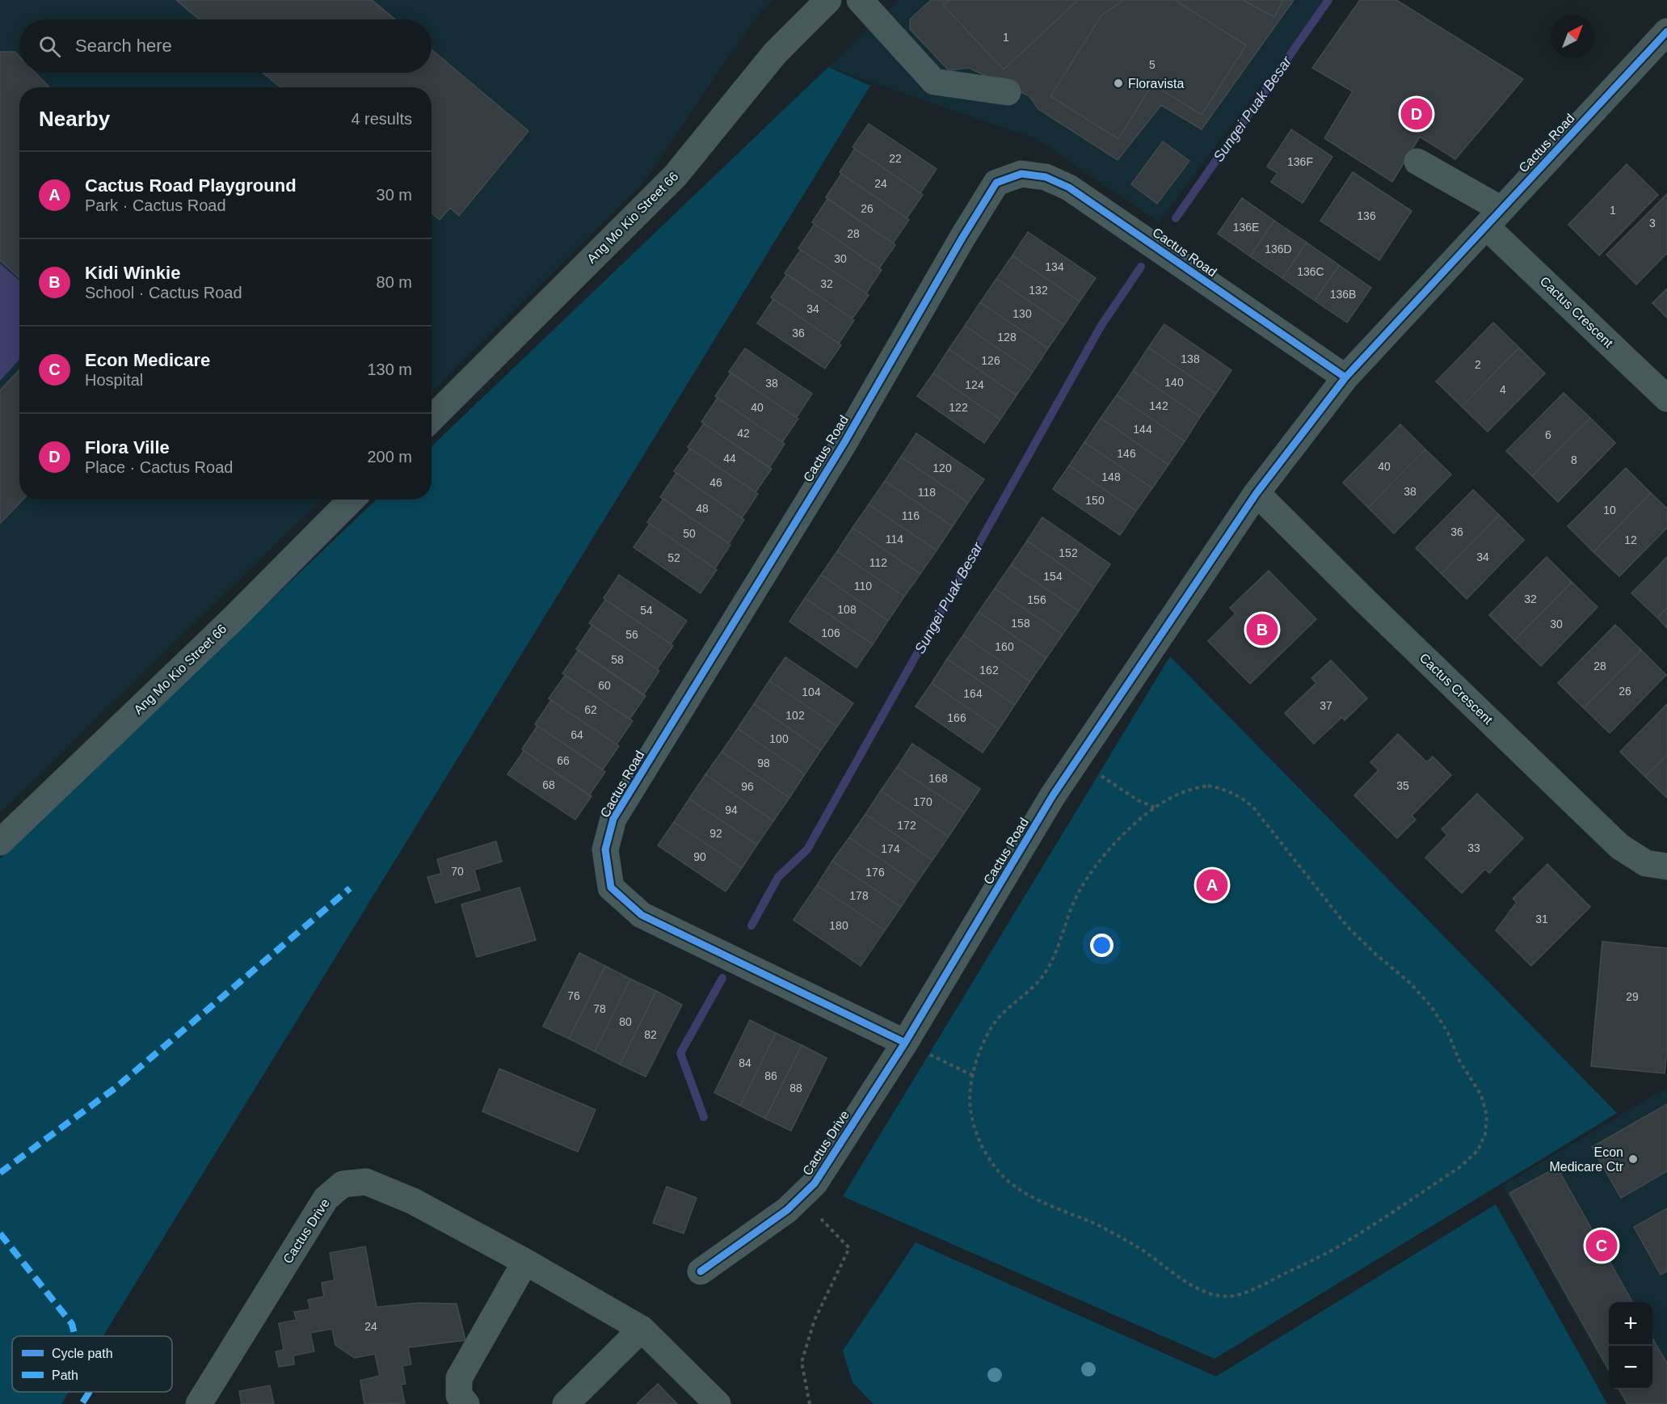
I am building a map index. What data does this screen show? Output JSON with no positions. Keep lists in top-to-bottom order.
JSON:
{
  "streets": {
    "street": [
      "Cactus Road",
      "Ang Mo Kio Street 66",
      "Cactus Crescent",
      "Cactus Drive"
    ]
  },
  "crossings": [
    ["Cactus Road", "Cactus Crescent"],
    ["Cactus Road", "Cactus Drive"]
  ],
  "water": ["Sungei Puak Besar"],
  "places": ["Floravista", "Econ Medicare Ctr"],
  "house_numbers": [
    "1",
    "5",
    "22",
    "136F",
    "24",
    "26",
    "1",
    "136",
    "3",
    "136E",
    "28",
    "136D",
    "30",
    "134",
    "136C",
    "32",
    "132",
    "136B",
    "34",
    "130",
    "36",
    "128",
    "138",
    "126",
    "2",
    "140",
    "38",
    "124",
    "4",
    "142",
    "40",
    "122",
    "144",
    "42",
    "6",
    "146",
    "44",
    "8",
    "40",
    "120",
    "148",
    "46",
    "38",
    "118",
    "150",
    "48",
    "10",
    "116",
    "36",
    "50",
    "114",
    "12",
    "152",
    "34",
    "52",
    "112",
    "154",
    "110",
    "32",
    "156",
    "108",
    "54",
    "158",
    "30",
    "106",
    "56",
    "160",
    "58",
    "28",
    "162",
    "60",
    "26",
    "104",
    "164",
    "37",
    "62",
    "102",
    "166",
    "64",
    "100",
    "66",
    "98",
    "168",
    "68",
    "35",
    "96",
    "170",
    "94",
    "172",
    "92",
    "33",
    "174",
    "90",
    "70",
    "176",
    "178",
    "31",
    "180",
    "76",
    "29",
    "78",
    "80",
    "82",
    "84",
    "86",
    "88",
    "24"
  ],
  "legend": ["Cycle path", "Path"],
  "north": "top right",
  "page": {
    "search": "Search here",
    "heading": ["Nearby", "4 results"],
    "pins": [
      "D",
      "B",
      "A",
      "C"
    ],
    "list": [
      {
        "mark": "A",
        "name": "Cactus Road Playground",
        "note": "Park · Cactus Road",
        "value": "30 m"
      },
      {
        "mark": "B",
        "name": "Kidi Winkie",
        "note": "School · Cactus Road",
        "value": "80 m"
      },
      {
        "mark": "C",
        "name": "Econ Medicare",
        "note": "Hospital",
        "value": "130 m"
      },
      {
        "mark": "D",
        "name": "Flora Ville",
        "note": "Place · Cactus Road",
        "value": "200 m"
      }
    ],
    "map_buttons": ["+", "−"]
  }
}
